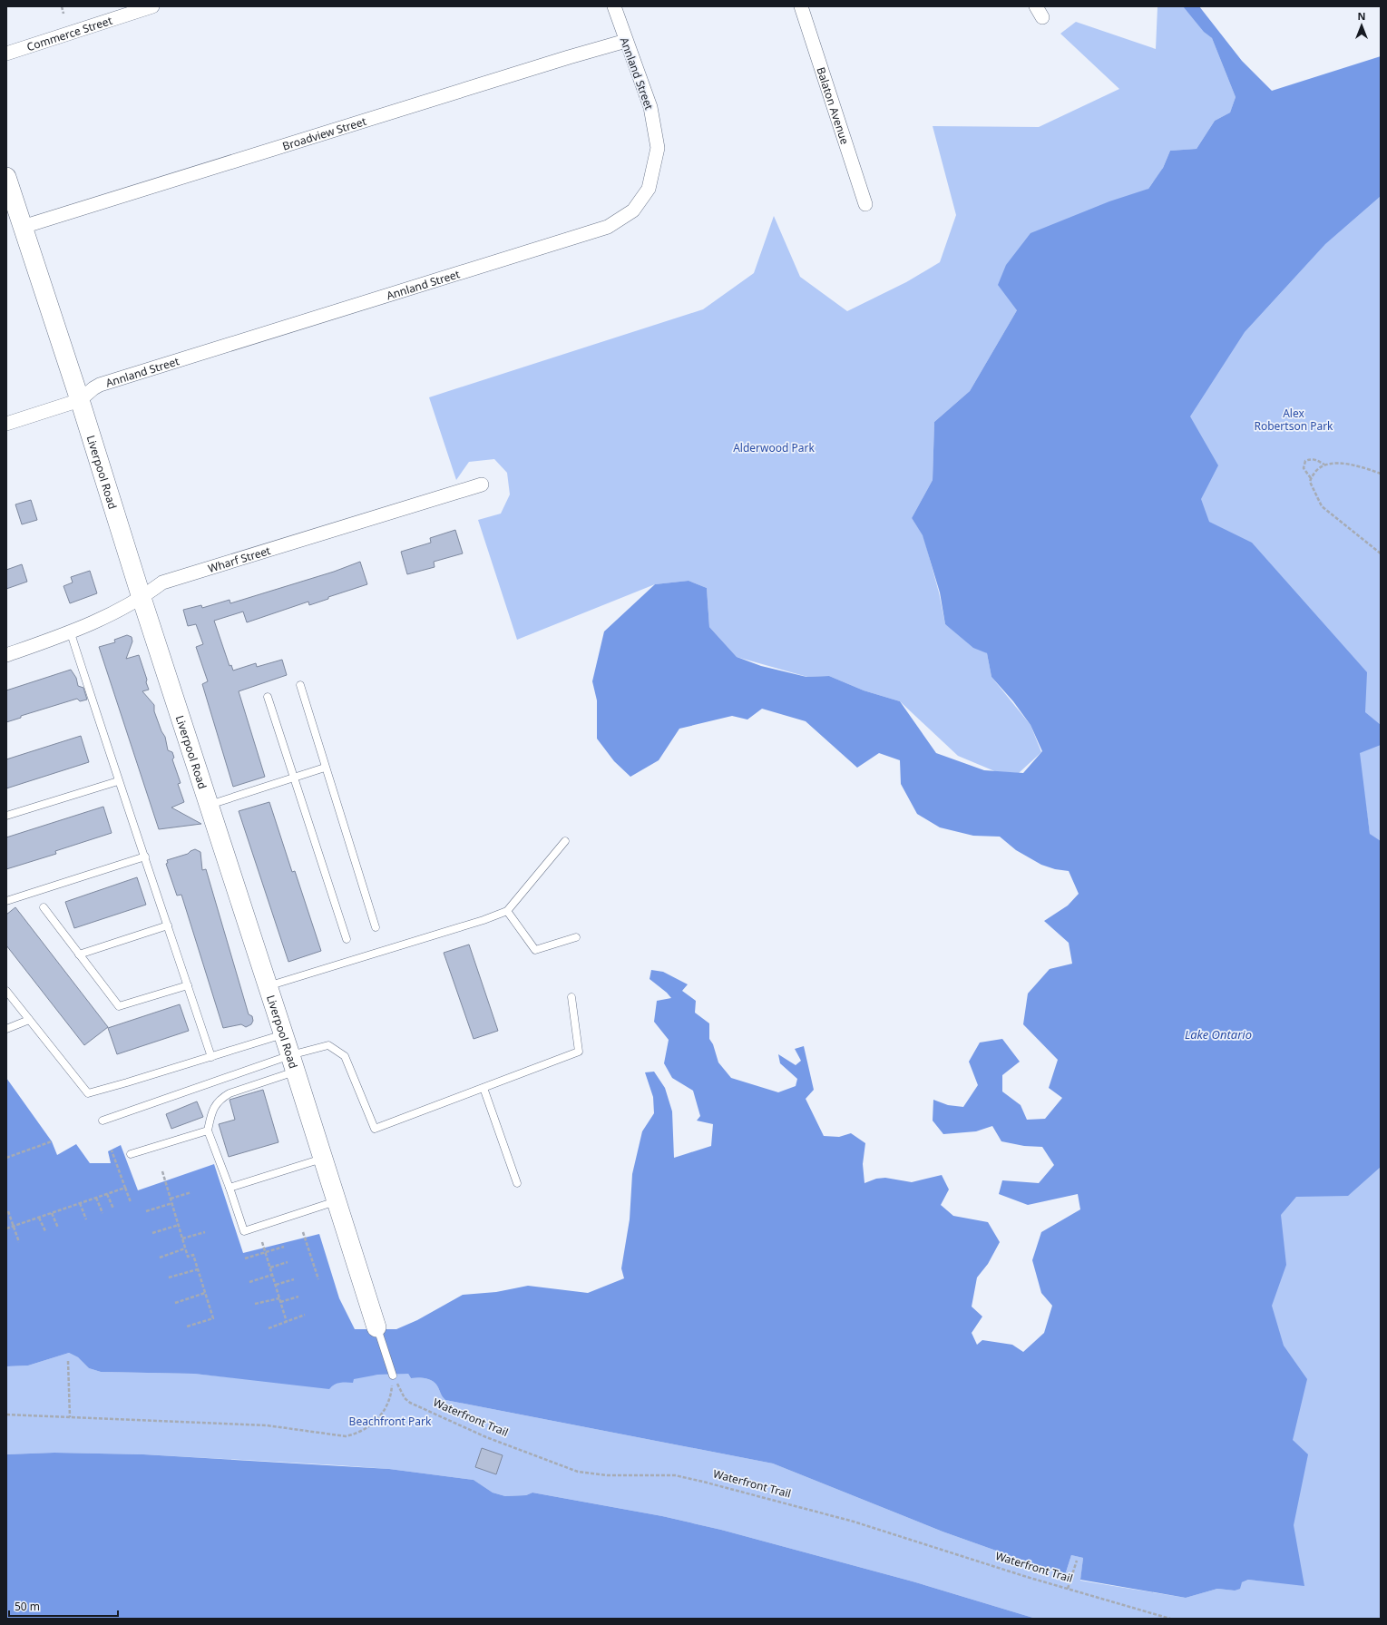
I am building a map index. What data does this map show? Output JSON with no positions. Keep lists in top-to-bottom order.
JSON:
{
  "streets": {
    "street": [
      "Commerce Street",
      "Annland Street",
      "Balaton Avenue",
      "Broadview Street",
      "Liverpool Road",
      "Wharf Street"
    ],
    "path": ["Waterfront Trail"]
  },
  "crossings": [
    ["Annland Street", "Broadview Street"],
    ["Annland Street", "Liverpool Road"],
    ["Broadview Street", "Liverpool Road"],
    ["Liverpool Road", "Wharf Street"]
  ],
  "water": ["Lake Ontario"],
  "parks": ["Alex Robertson Park", "Alderwood Park", "Beachfront Park"],
  "scale_bar": "50 m",
  "north": "top"
}
